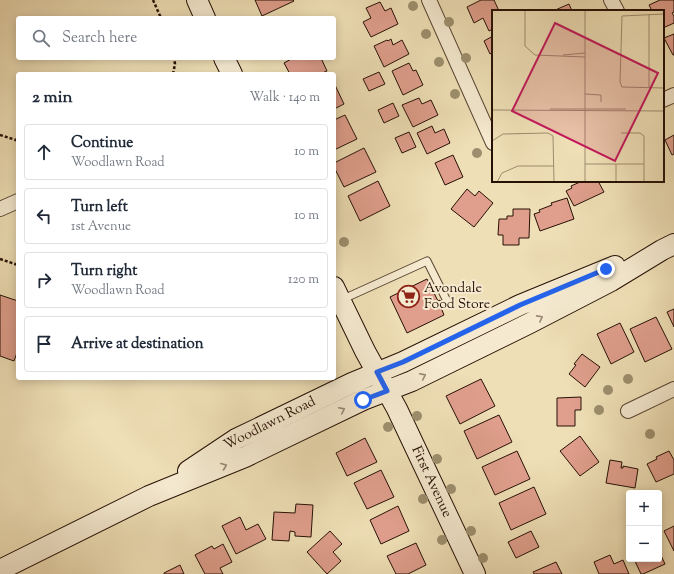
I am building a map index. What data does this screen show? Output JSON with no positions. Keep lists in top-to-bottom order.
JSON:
{
  "streets": {
    "main road": ["Woodlawn Road", "First Avenue"]
  },
  "crossings": [
    ["Woodlawn Road", "First Avenue"]
  ],
  "places": {
    "supermarket": ["Avondale Food Store"]
  },
  "page": {
    "search": "Search here",
    "heading": ["2 min", "Walk · 140 m"],
    "list": [
      ["Continue", "Woodlawn Road", "10 m"],
      ["Turn left", "1st Avenue", "10 m"],
      ["Turn right", "Woodlawn Road", "120 m"],
      "Arrive at destination"
    ],
    "map_buttons": ["+", "−"]
  }
}
